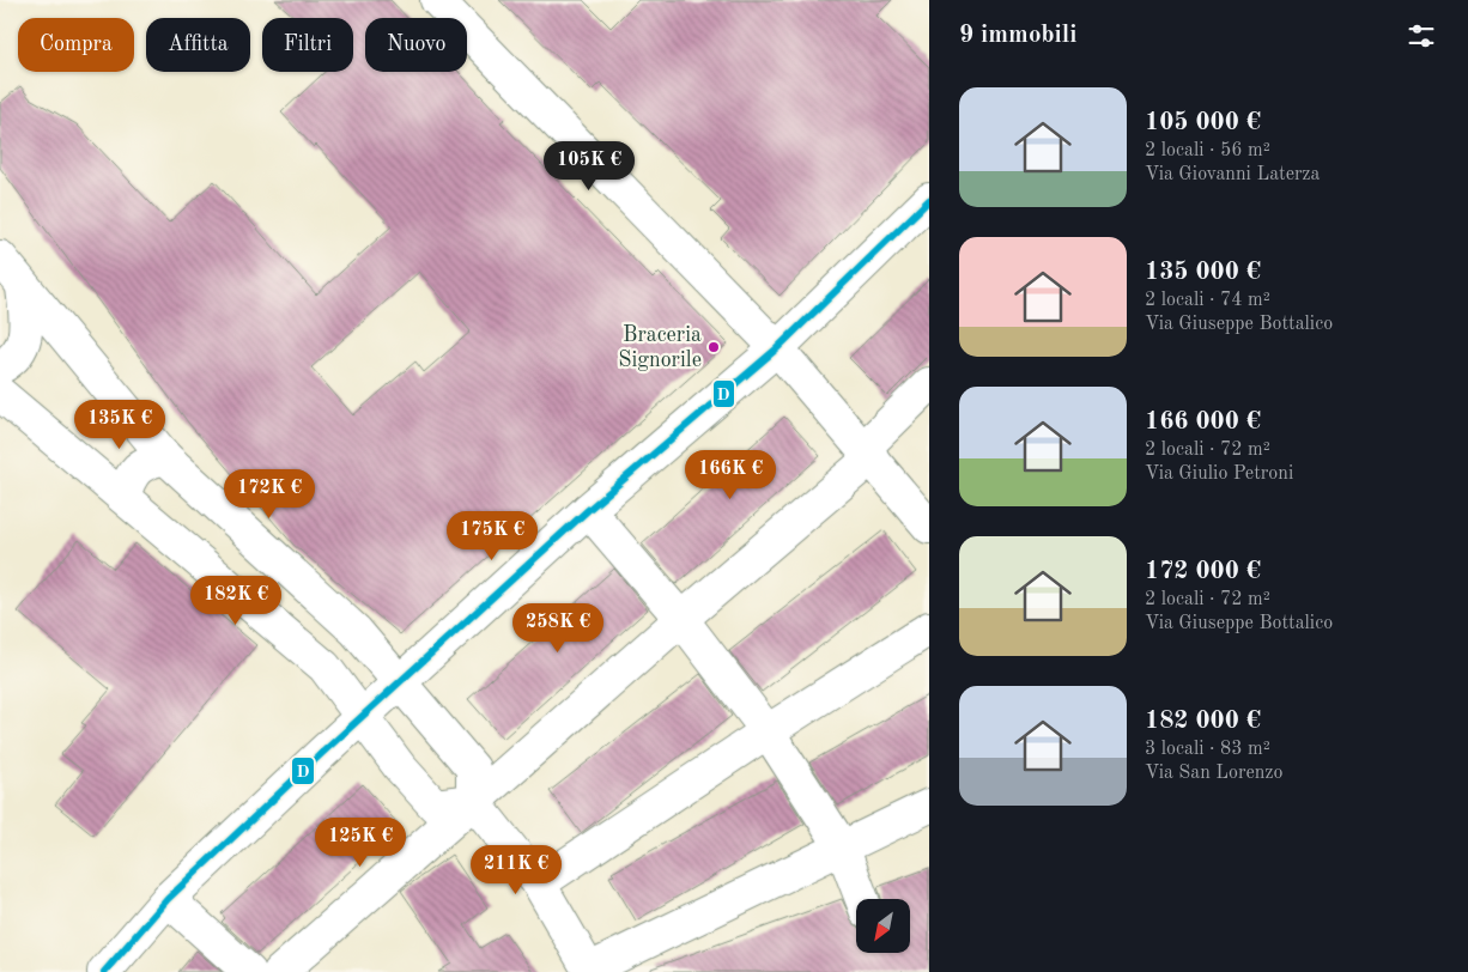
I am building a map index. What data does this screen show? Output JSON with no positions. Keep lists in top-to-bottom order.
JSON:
{
  "places": ["Braceria Signorile"],
  "lines": ["transit line D"],
  "north": "bottom left",
  "page": {
    "heading": "9 immobili",
    "chip": [
      "Compra",
      "Affitta",
      "Filtri",
      "Nuovo"
    ],
    "list": [
      {
        "name": "105 000 €",
        "note": "2 locali · 56 m² · Via Giovanni Laterza"
      },
      {
        "name": "135 000 €",
        "note": "2 locali · 74 m² · Via Giuseppe Bottalico"
      },
      {
        "name": "166 000 €",
        "note": "2 locali · 72 m² · Via Giulio Petroni"
      },
      {
        "name": "172 000 €",
        "note": "2 locali · 72 m² · Via Giuseppe Bottalico"
      },
      {
        "name": "182 000 €",
        "note": "3 locali · 83 m² · Via San Lorenzo"
      }
    ],
    "price": [
      "105K €",
      "135K €",
      "166K €",
      "172K €",
      "175K €",
      "182K €",
      "258K €",
      "125K €",
      "211K €"
    ]
  }
}
